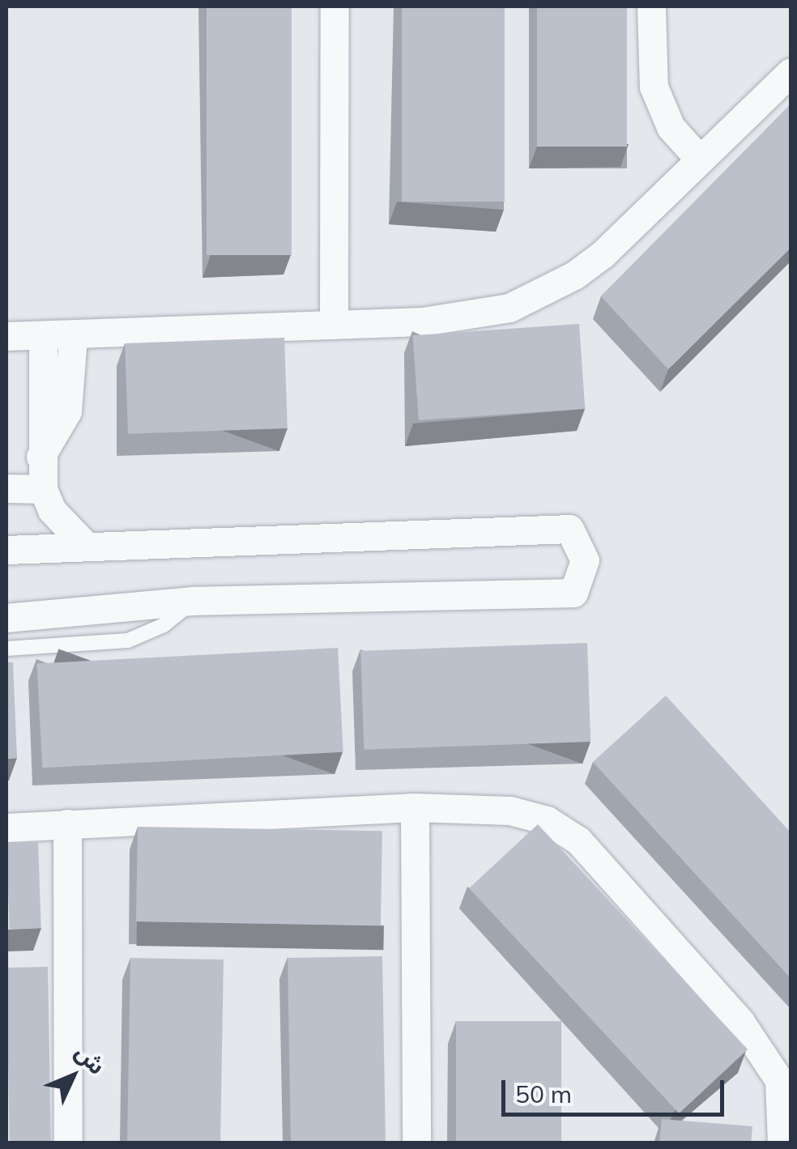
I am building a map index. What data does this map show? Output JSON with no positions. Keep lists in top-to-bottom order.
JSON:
{
  "scale_bar": "50 m",
  "north": "top right"
}
